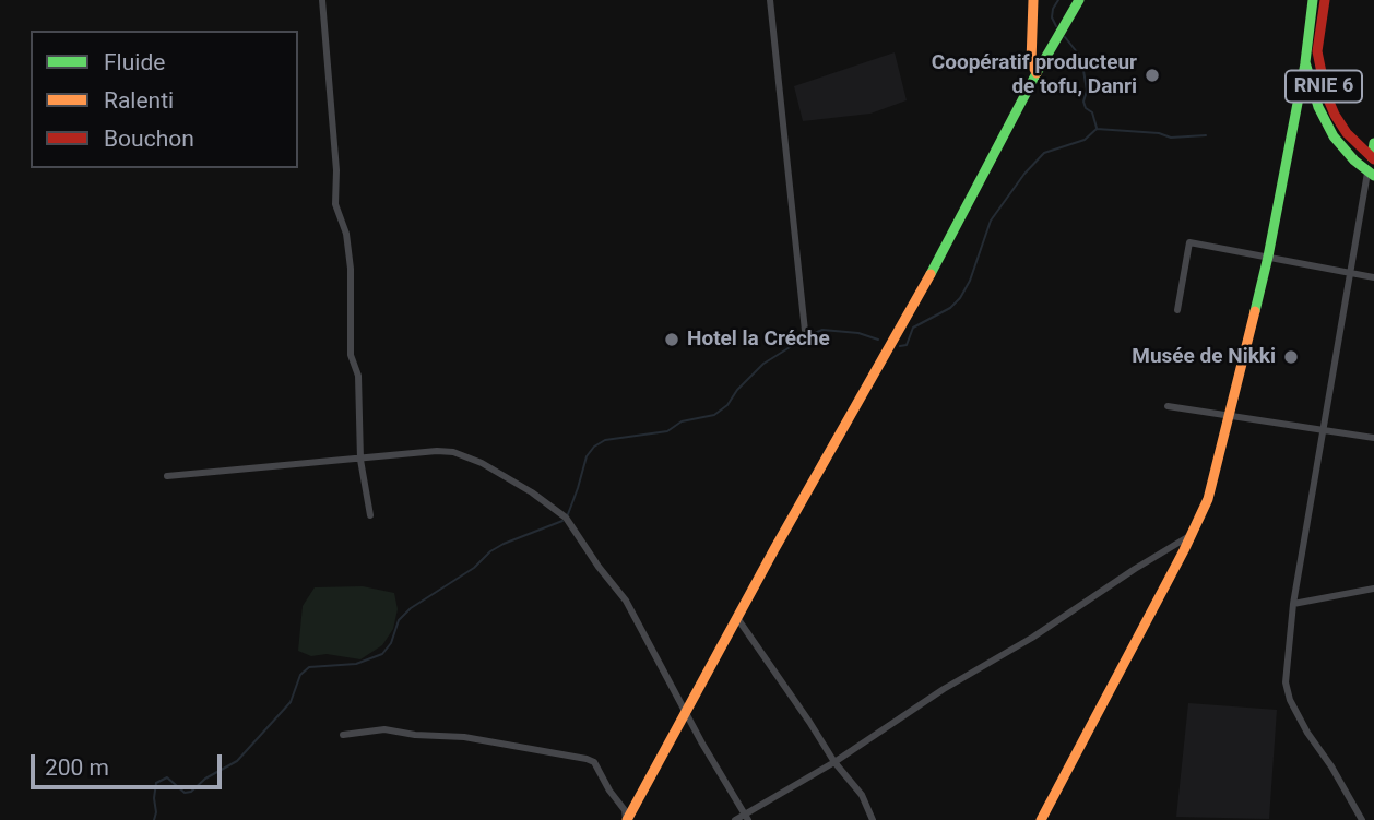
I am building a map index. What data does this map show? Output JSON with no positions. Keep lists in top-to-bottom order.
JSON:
{
  "streets": {
    "main road": ["RNIE 6"]
  },
  "places": ["Coopératif producteur de tofu, Danri", "Hotel la Créche", "Musée de Nikki"],
  "legend": ["Fluide", "Ralenti", "Bouchon"],
  "scale_bar": "200 m"
}
